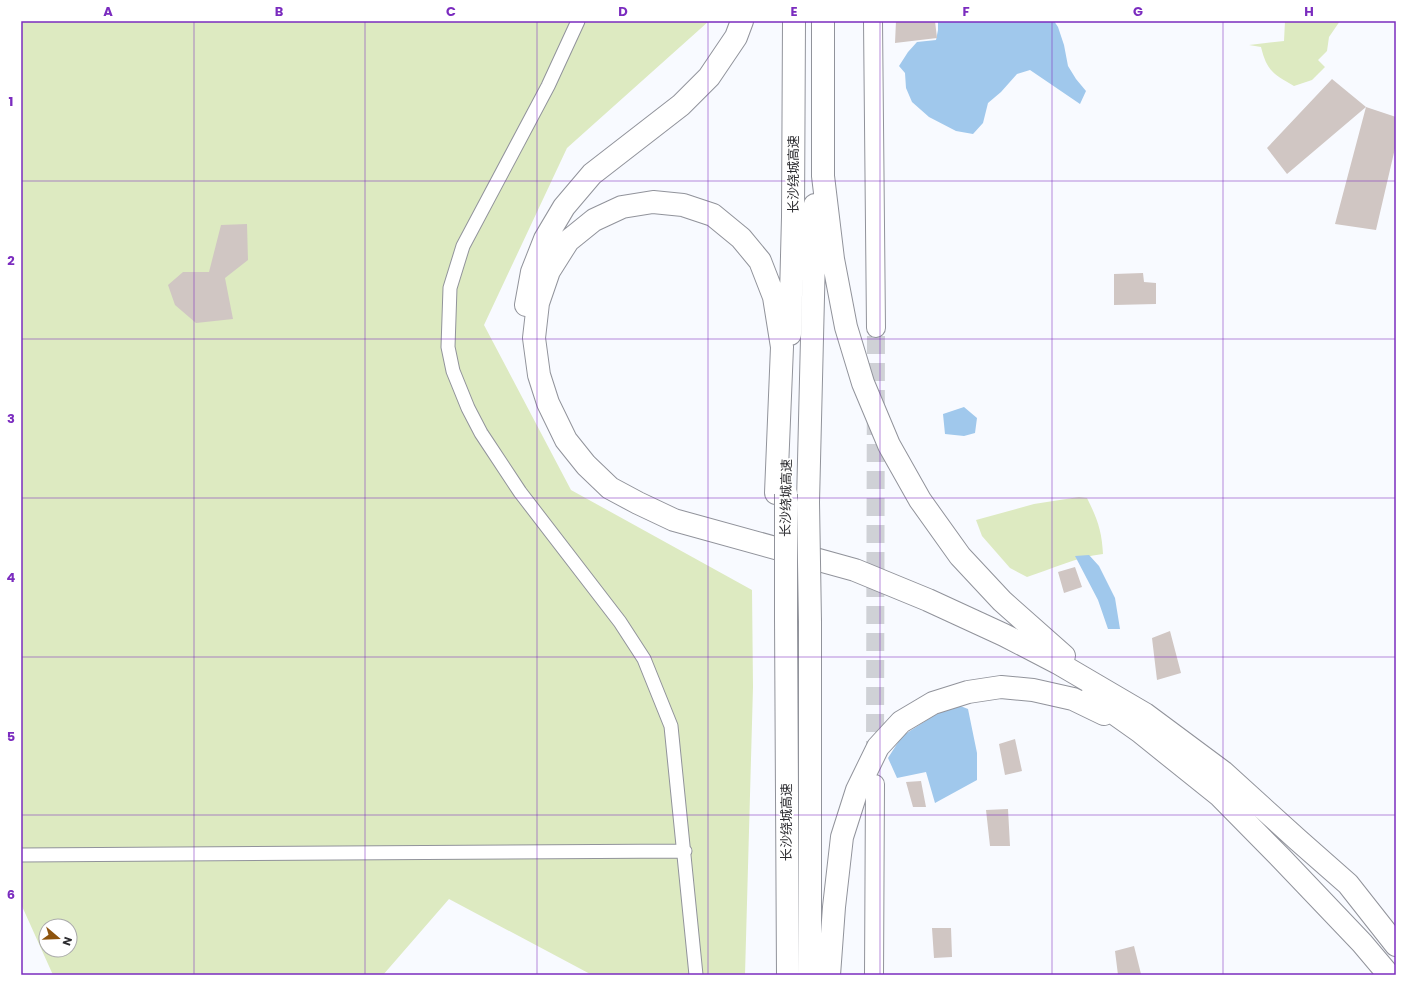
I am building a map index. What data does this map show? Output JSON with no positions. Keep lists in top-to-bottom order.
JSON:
{
  "streets": {
    "highway": ["长沙绕城高速"]
  },
  "north": "right",
  "grid": {
    "columns": [
      "A",
      "B",
      "C",
      "D",
      "E",
      "F",
      "G",
      "H"
    ],
    "rows": [
      "1",
      "2",
      "3",
      "4",
      "5",
      "6"
    ]
  }
}
